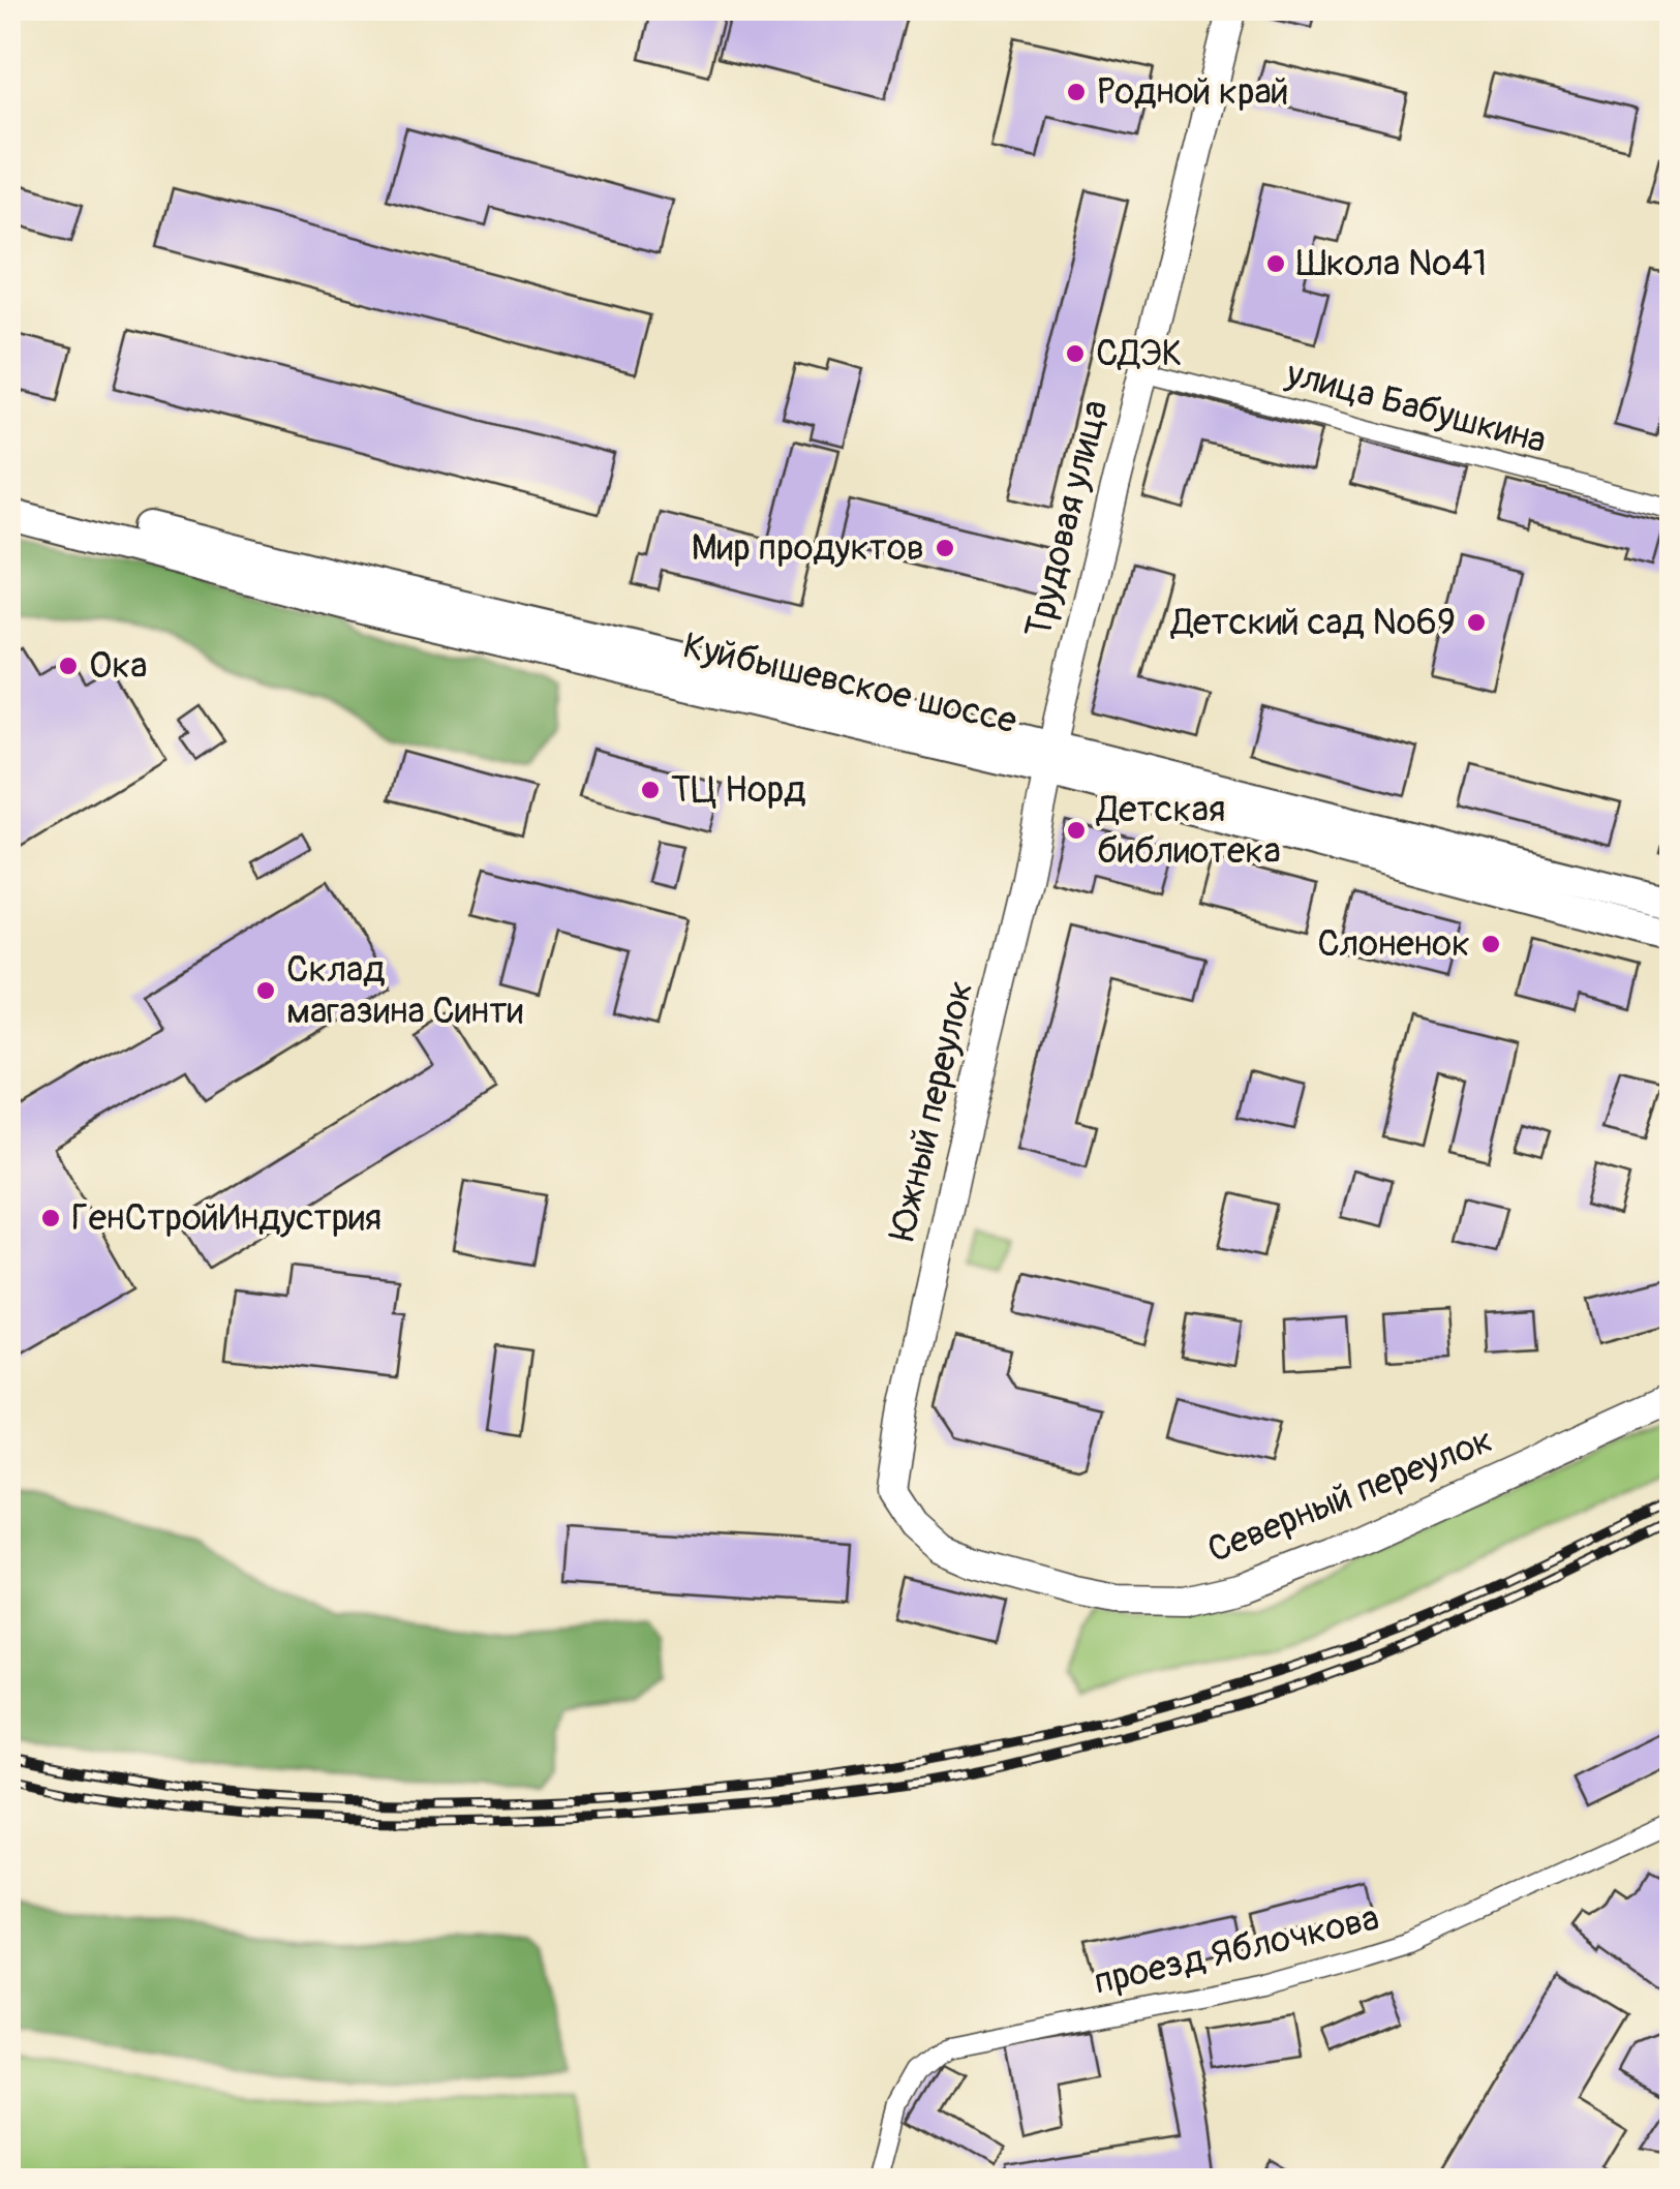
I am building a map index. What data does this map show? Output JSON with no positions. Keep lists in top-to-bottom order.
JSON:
{
  "streets": {
    "main road": [
      "Трудовая улица",
      "Куйбышевское шоссе",
      "Южный переулок",
      "Северный переулок"
    ],
    "street": ["улица Бабушкина", "проезд Яблочкова"]
  },
  "crossings": [
    ["улица Бабушкина", "Трудовая улица"],
    ["Трудовая улица", "Куйбышевское шоссе"],
    ["Трудовая улица", "Южный переулок"],
    ["Куйбышевское шоссе", "Южный переулок"],
    ["Южный переулок", "Северный переулок"]
  ],
  "places": [
    "Родной край",
    "Школа №41",
    "СДЭК",
    "Мир продуктов",
    "Детский сад №69",
    "Ока",
    "ТЦ Норд",
    "Детская библиотека",
    "Слоненок",
    "Склад магазина Синти",
    "ГенСтройИндустрия"
  ]
}
